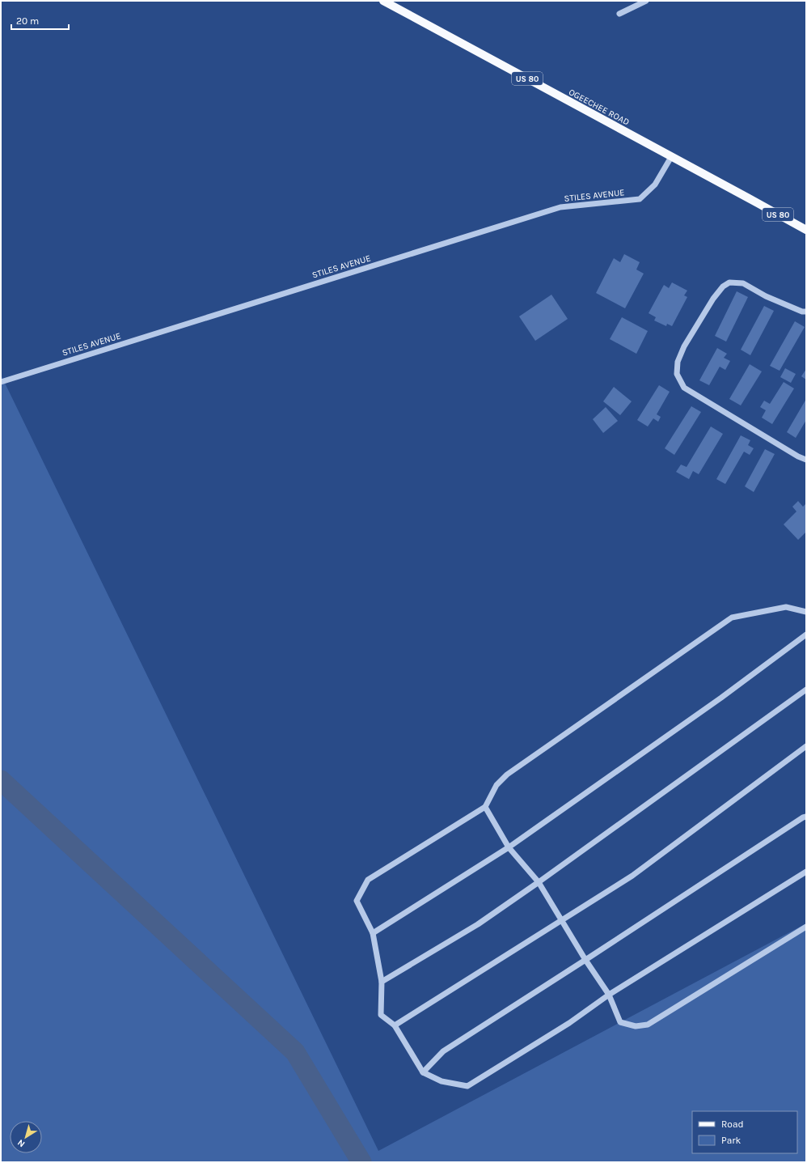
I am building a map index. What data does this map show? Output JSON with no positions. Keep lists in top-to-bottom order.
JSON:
{
  "streets": {
    "main road": ["US 80", "OGEECHEE ROAD"],
    "street": ["STILES AVENUE"]
  },
  "crossings": [
    ["OGEECHEE ROAD", "STILES AVENUE"]
  ],
  "legend": ["Road", "Park"],
  "scale_bar": "20 m",
  "north": "bottom left"
}
